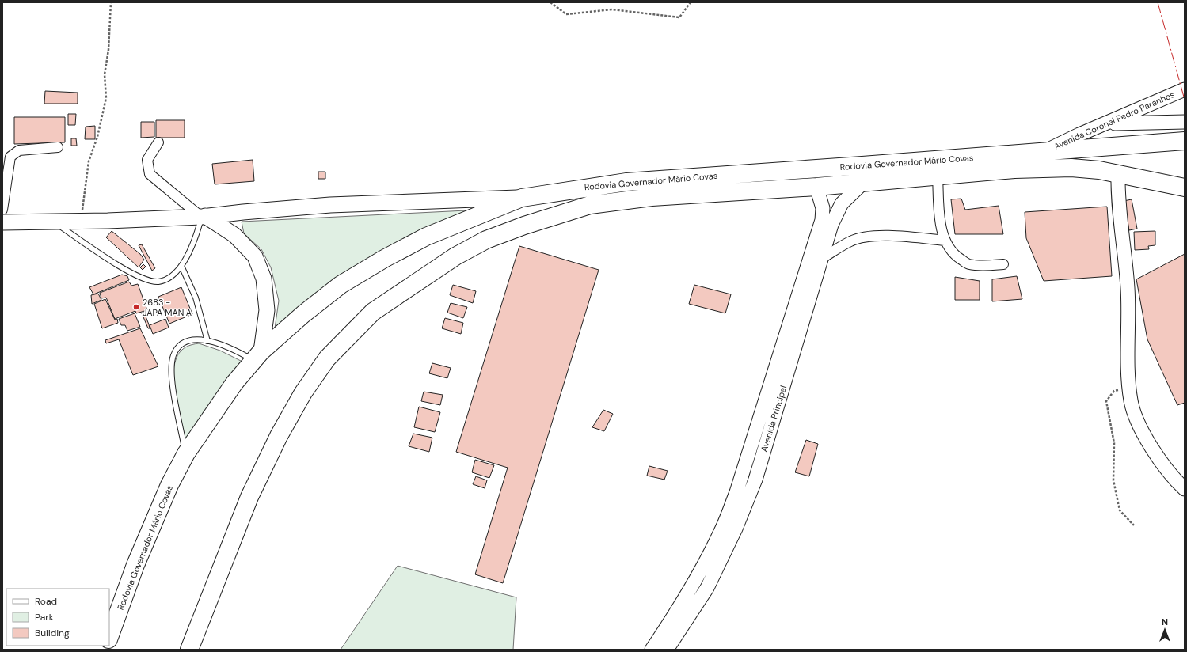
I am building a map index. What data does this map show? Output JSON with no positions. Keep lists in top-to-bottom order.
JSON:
{
  "streets": {
    "highway": ["Rodovia Governador Mário Covas"],
    "street": ["Avenida Coronel Pedro Paranhos", "Avenida Principal"]
  },
  "crossings": [
    ["Avenida Coronel Pedro Paranhos", "Rodovia Governador Mário Covas"],
    ["Rodovia Governador Mário Covas", "Avenida Principal"]
  ],
  "places": ["2683 - JAPA MANIA"],
  "legend": ["Road", "Park", "Building"],
  "north": "top"
}
